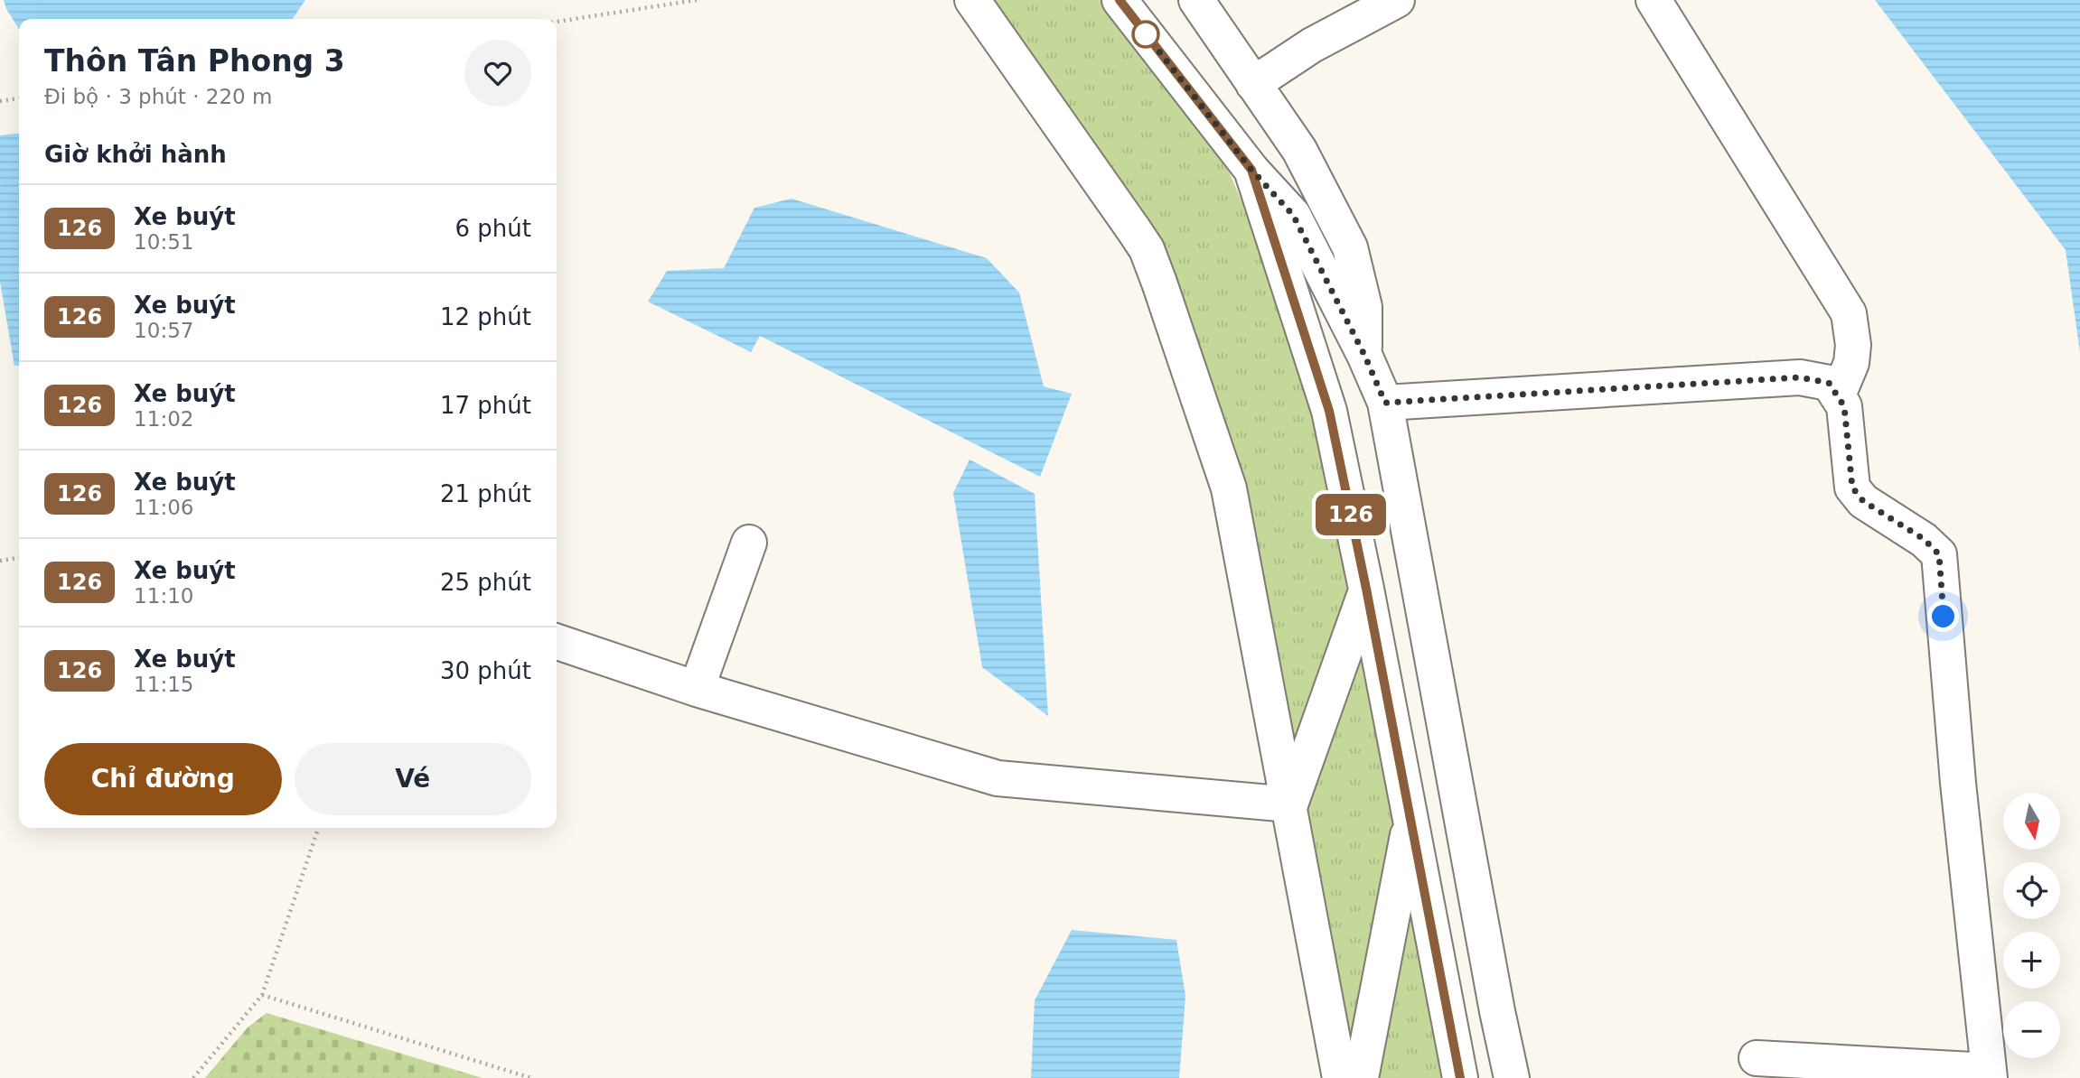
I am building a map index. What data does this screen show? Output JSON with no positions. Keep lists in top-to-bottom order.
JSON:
{
  "lines": ["bus line 126"],
  "north": "bottom",
  "page": {
    "on_map": "126",
    "heading": [
      ["Thôn Tân Phong 3", "Đi bộ · 3 phút · 220 m"],
      "Giờ khởi hành"
    ],
    "list": [
      {
        "mark": "126",
        "name": "Xe buýt",
        "note": "10:51",
        "value": "6 phút"
      },
      {
        "mark": "126",
        "name": "Xe buýt",
        "note": "10:57",
        "value": "12 phút"
      },
      {
        "mark": "126",
        "name": "Xe buýt",
        "note": "11:02",
        "value": "17 phút"
      },
      {
        "mark": "126",
        "name": "Xe buýt",
        "note": "11:06",
        "value": "21 phút"
      },
      {
        "mark": "126",
        "name": "Xe buýt",
        "note": "11:10",
        "value": "25 phút"
      },
      {
        "mark": "126",
        "name": "Xe buýt",
        "note": "11:15",
        "value": "30 phút"
      }
    ],
    "buttons": ["Chỉ đường", "Vé"],
    "map_buttons": ["+", "−"]
  }
}
